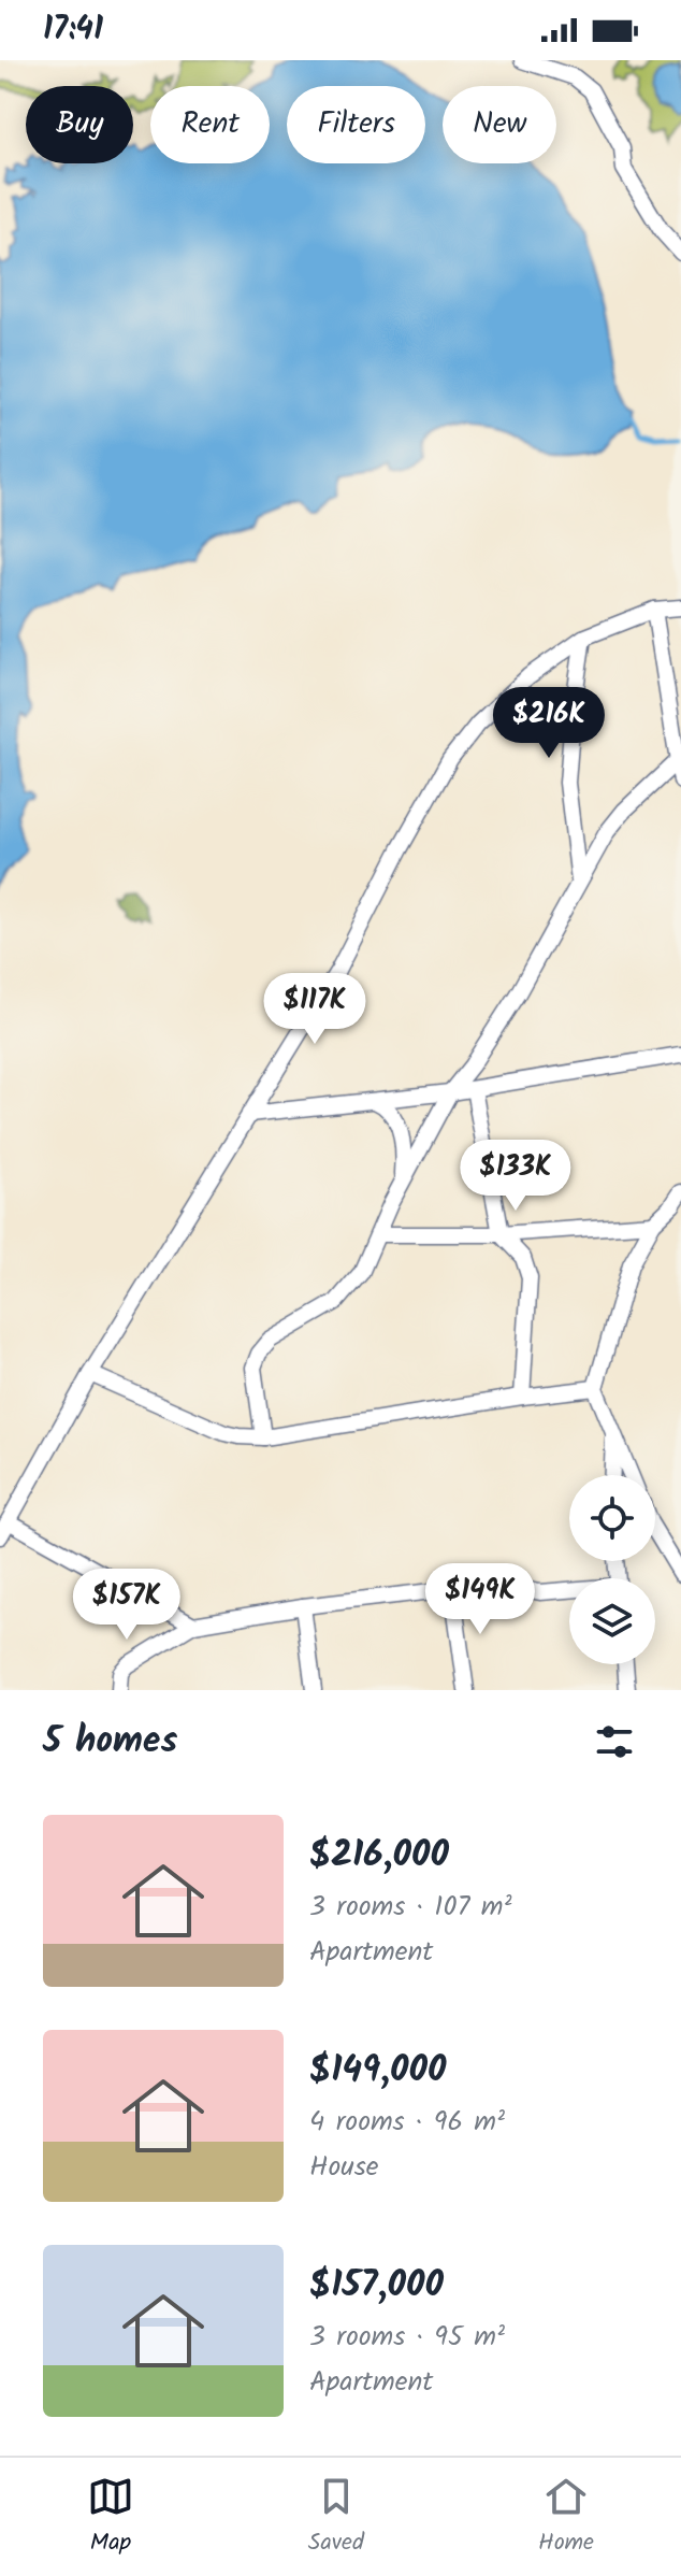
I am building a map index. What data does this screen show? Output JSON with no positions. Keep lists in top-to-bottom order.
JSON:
{
  "page": {
    "status": "17:41",
    "chip": [
      "Buy",
      "Rent",
      "Filters",
      "New"
    ],
    "price": [
      "$216K",
      "$117K",
      "$133K",
      "$149K",
      "$157K"
    ],
    "heading": "5 homes",
    "list": [
      {
        "name": "$216,000",
        "note": "3 rooms · 107 m² · Apartment"
      },
      {
        "name": "$149,000",
        "note": "4 rooms · 96 m² · House"
      },
      {
        "name": "$157,000",
        "note": "3 rooms · 95 m² · Apartment"
      }
    ],
    "tabs": ["Map", "Saved", "Home"]
  }
}
